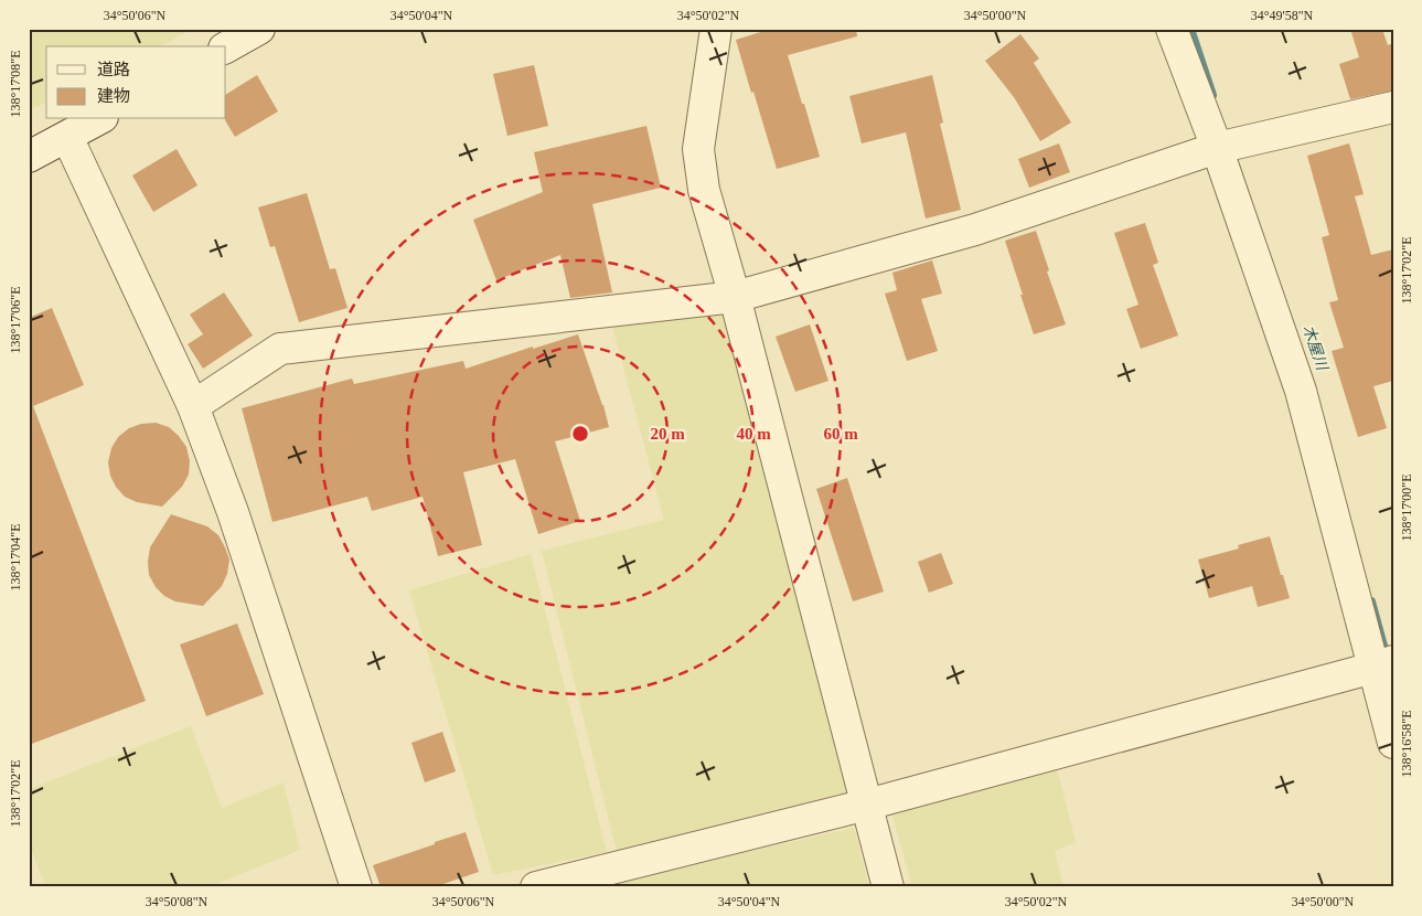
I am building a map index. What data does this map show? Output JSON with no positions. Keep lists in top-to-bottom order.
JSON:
{
  "water": ["木屋川"],
  "legend": ["道路", "建物"],
  "coordinates": [
    "34°50'06\"N",
    "34°50'04\"N",
    "34°50'02\"N",
    "34°50'00\"N",
    "34°49'58\"N",
    "138°17'08\"E",
    "138°17'02\"E",
    "138°17'06\"E",
    "138°17'00\"E",
    "138°17'04\"E",
    "138°16'58\"E",
    "34°50'08\"N"
  ],
  "rings": ["20 m", "40 m", "60 m"]
}
